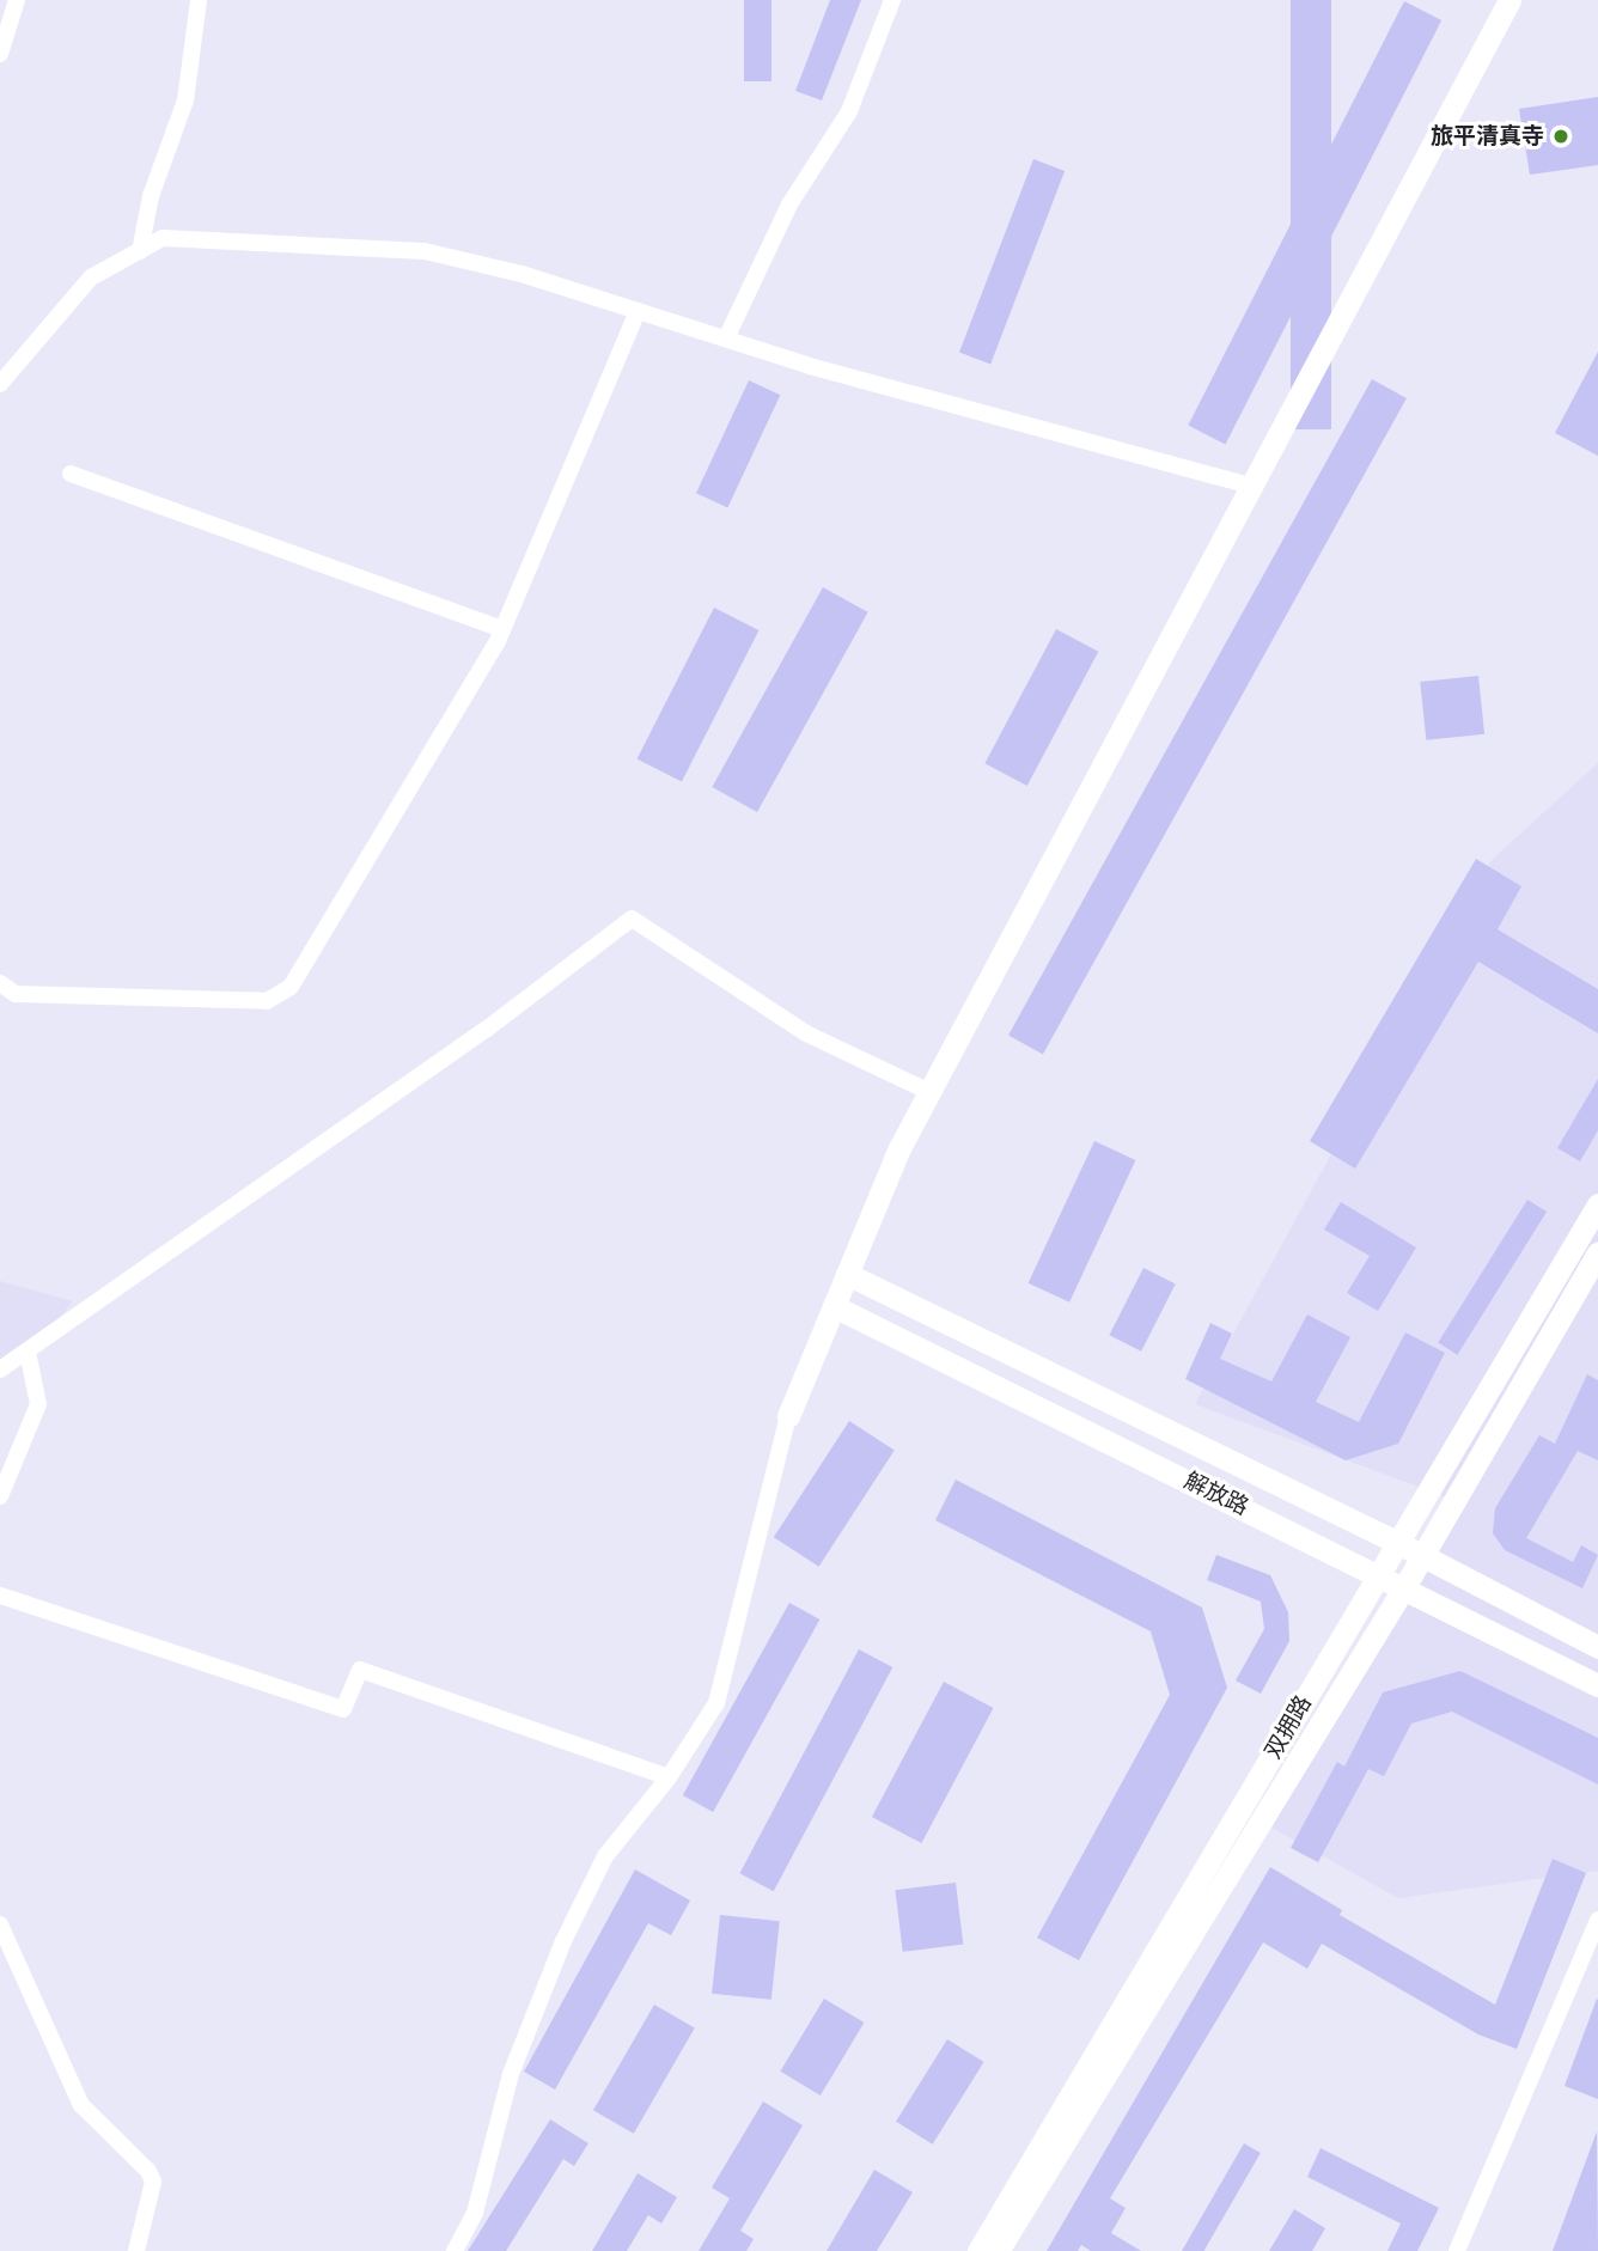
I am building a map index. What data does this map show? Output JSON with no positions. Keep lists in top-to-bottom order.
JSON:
{
  "streets": {
    "main road": ["解放路", "双拥路"]
  },
  "crossings": [
    ["解放路", "双拥路"]
  ],
  "places": ["旅平清真寺"]
}
